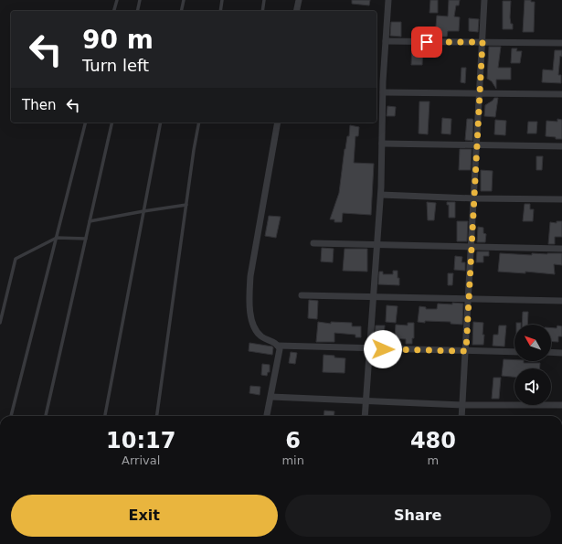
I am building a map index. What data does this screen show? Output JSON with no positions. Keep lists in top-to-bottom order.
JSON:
{
  "north": "top left",
  "page": {
    "turn": ["90 m", "Turn left"],
    "then": "Then",
    "eta": [
      "10:17",
      "Arrival",
      "6",
      "min",
      "480",
      "m"
    ],
    "buttons": ["Exit", "Share"]
  }
}
